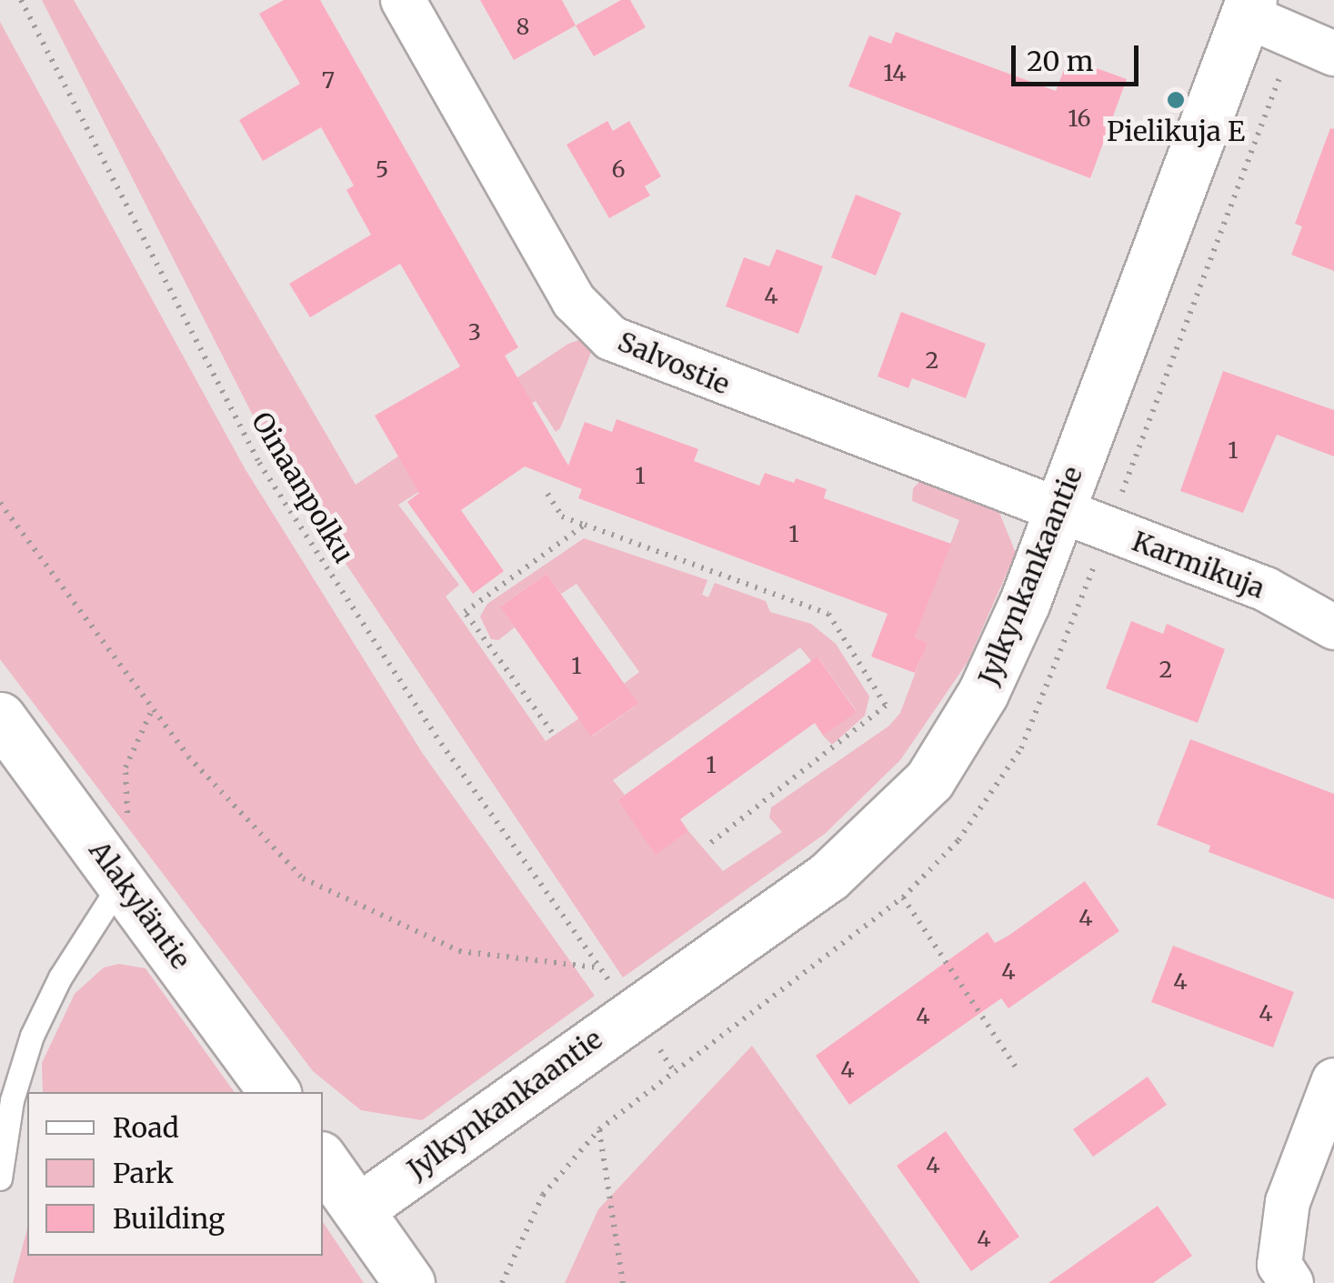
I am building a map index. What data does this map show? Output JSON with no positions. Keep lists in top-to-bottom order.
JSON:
{
  "streets": {
    "street": [
      "Salvostie",
      "Karmikuja",
      "Jylkynkankaantie",
      "Alakyläntie"
    ],
    "path": ["Oinaanpolku"]
  },
  "crossings": [
    ["Salvostie", "Karmikuja"],
    ["Salvostie", "Jylkynkankaantie"],
    ["Karmikuja", "Jylkynkankaantie"]
  ],
  "places": ["Pielikuja E"],
  "house_numbers": [
    "8",
    "14",
    "7",
    "16",
    "5",
    "6",
    "4",
    "3",
    "2",
    "1",
    "1",
    "1",
    "1",
    "2",
    "1",
    "4",
    "4",
    "4",
    "4",
    "4",
    "4",
    "4",
    "4"
  ],
  "legend": ["Road", "Park", "Building"],
  "scale_bar": "20 m"
}
